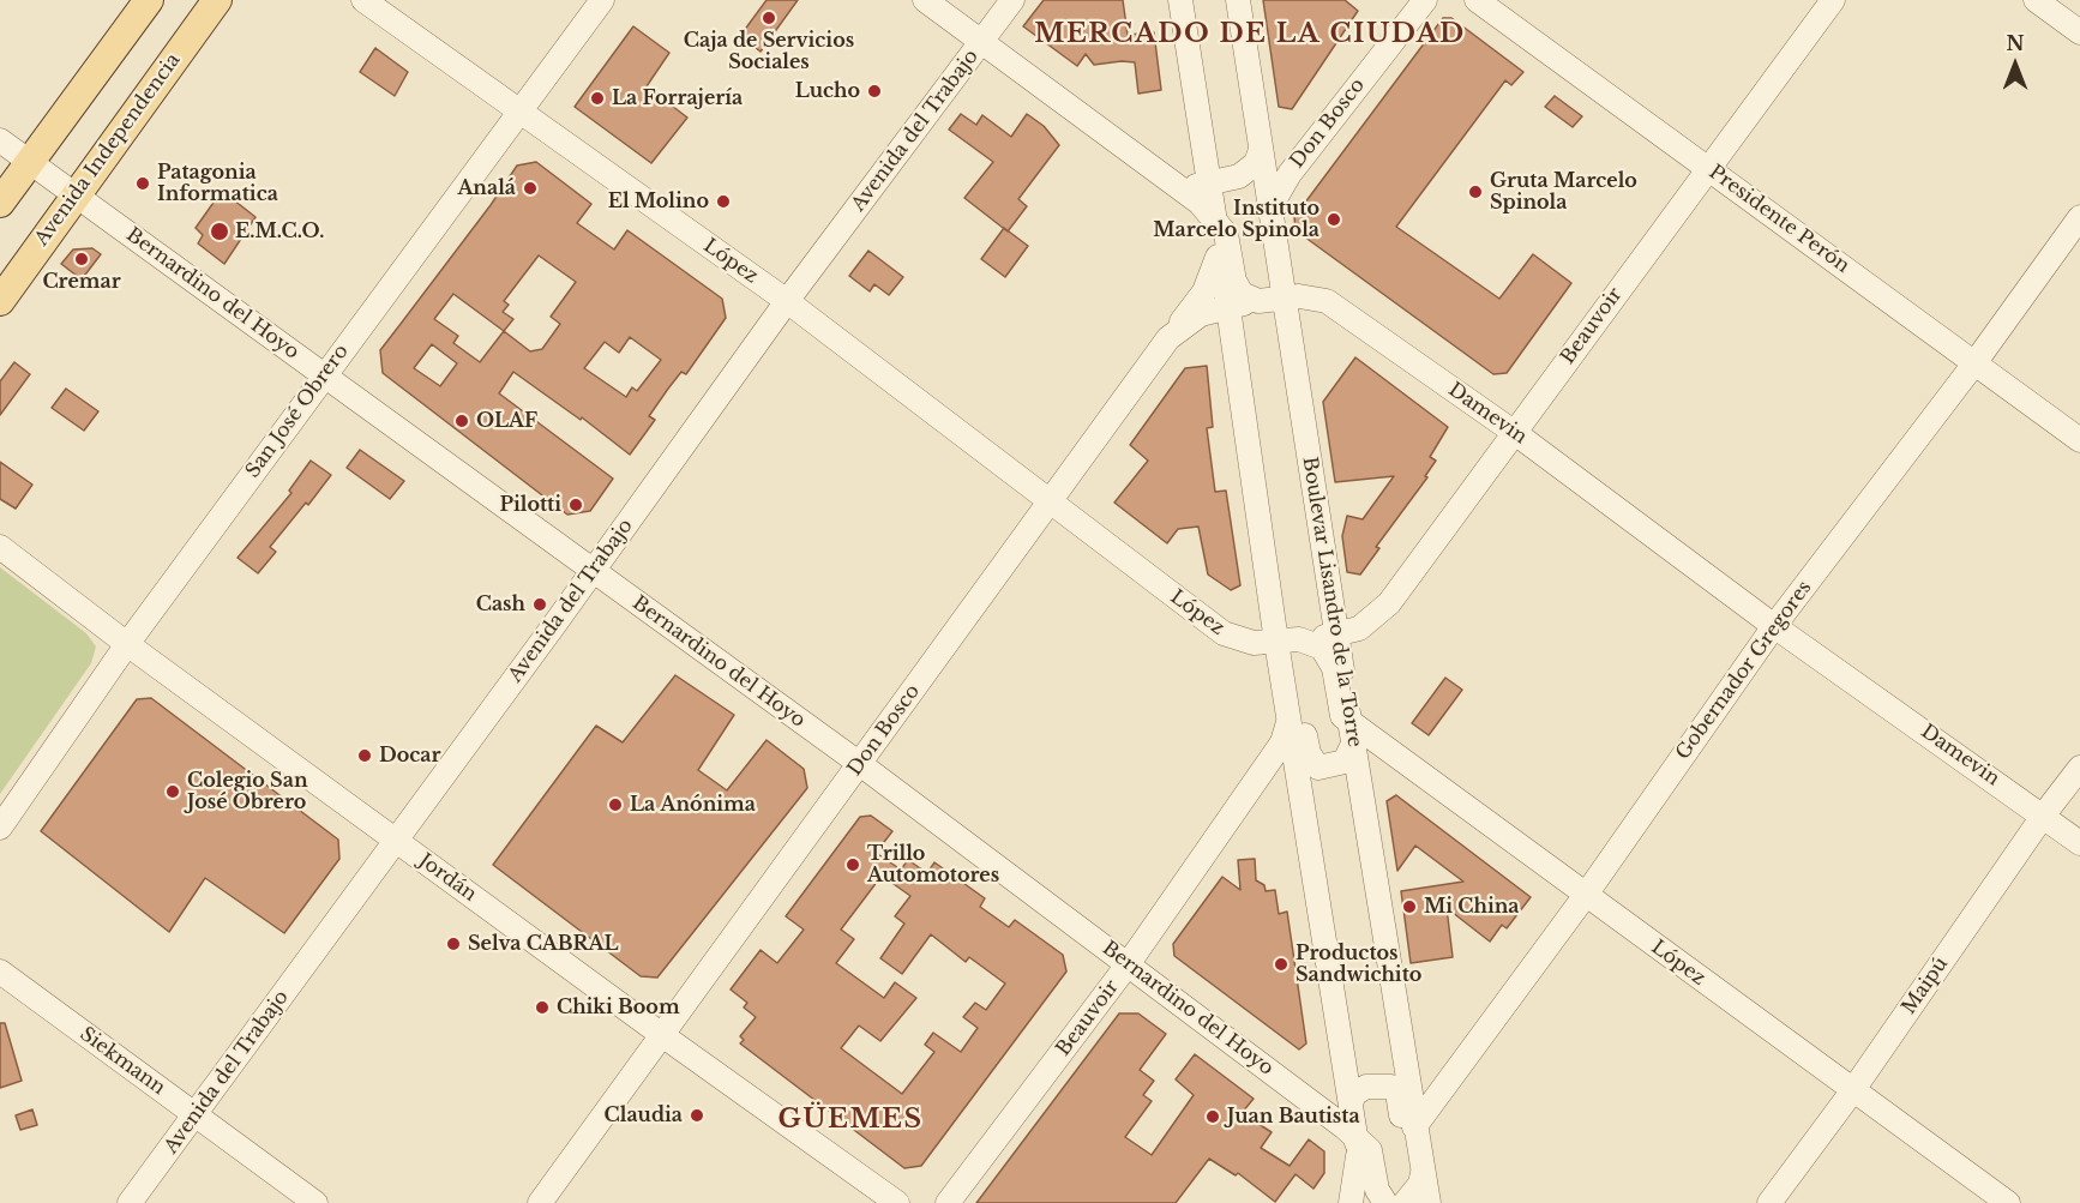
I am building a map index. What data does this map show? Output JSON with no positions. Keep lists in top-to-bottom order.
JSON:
{
  "streets": {
    "main road": ["Avenida Independencia"],
    "street": [
      "Don Bosco",
      "Avenida del Trabajo",
      "Presidente Perón",
      "López",
      "Bernardino del Hoyo",
      "Beauvoir",
      "San José Obrero",
      "Damevin",
      "Boulevar Lisandro de la Torre",
      "Gobernador Gregores",
      "Jordán",
      "Maipú",
      "Siekmann"
    ]
  },
  "crossings": [
    ["Don Bosco", "López"],
    ["Don Bosco", "Bernardino del Hoyo"],
    ["Don Bosco", "Damevin"],
    ["Don Bosco", "Boulevar Lisandro de la Torre"],
    ["Don Bosco", "Jordán"],
    ["Avenida del Trabajo", "López"],
    ["Avenida del Trabajo", "Bernardino del Hoyo"],
    ["Avenida del Trabajo", "Jordán"],
    ["Avenida del Trabajo", "Siekmann"],
    ["Avenida Independencia", "Bernardino del Hoyo"],
    ["Presidente Perón", "Beauvoir"],
    ["Presidente Perón", "Gobernador Gregores"],
    ["López", "San José Obrero"],
    ["López", "Boulevar Lisandro de la Torre"],
    ["López", "Gobernador Gregores"],
    ["López", "Maipú"],
    ["Bernardino del Hoyo", "Beauvoir"],
    ["Bernardino del Hoyo", "San José Obrero"],
    ["Beauvoir", "Damevin"],
    ["Beauvoir", "Boulevar Lisandro de la Torre"],
    ["San José Obrero", "Jordán"],
    ["Damevin", "Boulevar Lisandro de la Torre"],
    ["Damevin", "Gobernador Gregores"],
    ["Damevin", "Maipú"],
    ["Boulevar Lisandro de la Torre", "Gobernador Gregores"]
  ],
  "districts": ["MERCADO DE LA CIUDAD", "GÜEMES"],
  "places": [
    "Caja de Servicios Sociales",
    "Lucho",
    "La Forrajería",
    "Patagonia Informatica",
    "Analá",
    "Gruta Marcelo Spinola",
    "El Molino",
    "Instituto Marcelo Spinola",
    "E.M.C.O.",
    "Cremar",
    "OLAF",
    "Pilotti",
    "Cash",
    "Docar",
    "Colegio San José Obrero",
    "La Anónima",
    "Trillo Automotores",
    "Mi China",
    "Selva CABRAL",
    "Productos Sandwichito",
    "Chiki Boom",
    "Claudia",
    "Juan Bautista"
  ],
  "north": "top"
}
